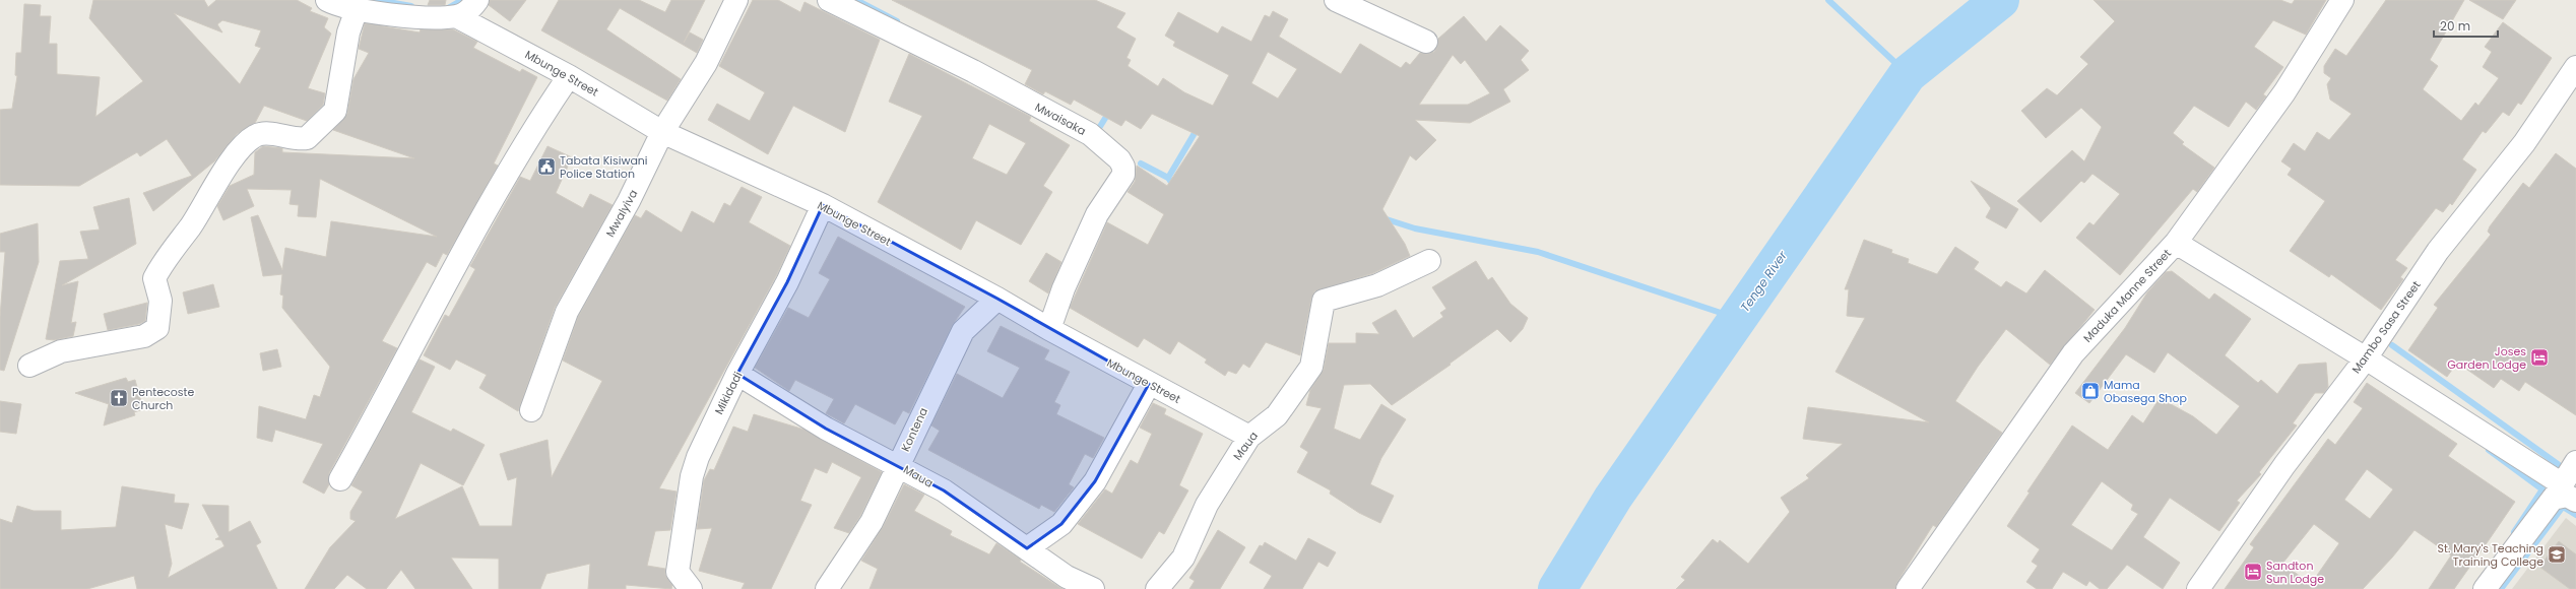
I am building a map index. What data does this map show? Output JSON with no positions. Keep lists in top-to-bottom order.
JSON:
{
  "streets": {
    "street": [
      "Mbunge Street",
      "Mwaisaka",
      "Mwalyiva",
      "Maduka Manne Street",
      "Mambo Sasa Street",
      "Mikidadi",
      "Kontena",
      "Maua"
    ]
  },
  "crossings": [
    ["Mbunge Street", "Mwaisaka"],
    ["Mbunge Street", "Mwalyiva"],
    ["Mbunge Street", "Mikidadi"],
    ["Mbunge Street", "Kontena"],
    ["Mbunge Street", "Maua"],
    ["Mikidadi", "Maua"],
    ["Kontena", "Maua"]
  ],
  "water": ["Tenge River"],
  "places": {
    "public building": ["Tabata Kisiwani Police Station"],
    "hotel": ["Joses Garden Lodge", "Sandton Sun Lodge"],
    "shop": ["Mama Obasega Shop"],
    "church": ["Pentecoste Church"],
    "school or university": ["St. Mary's Teaching Training College"]
  },
  "scale_bar": "20 m"
}
